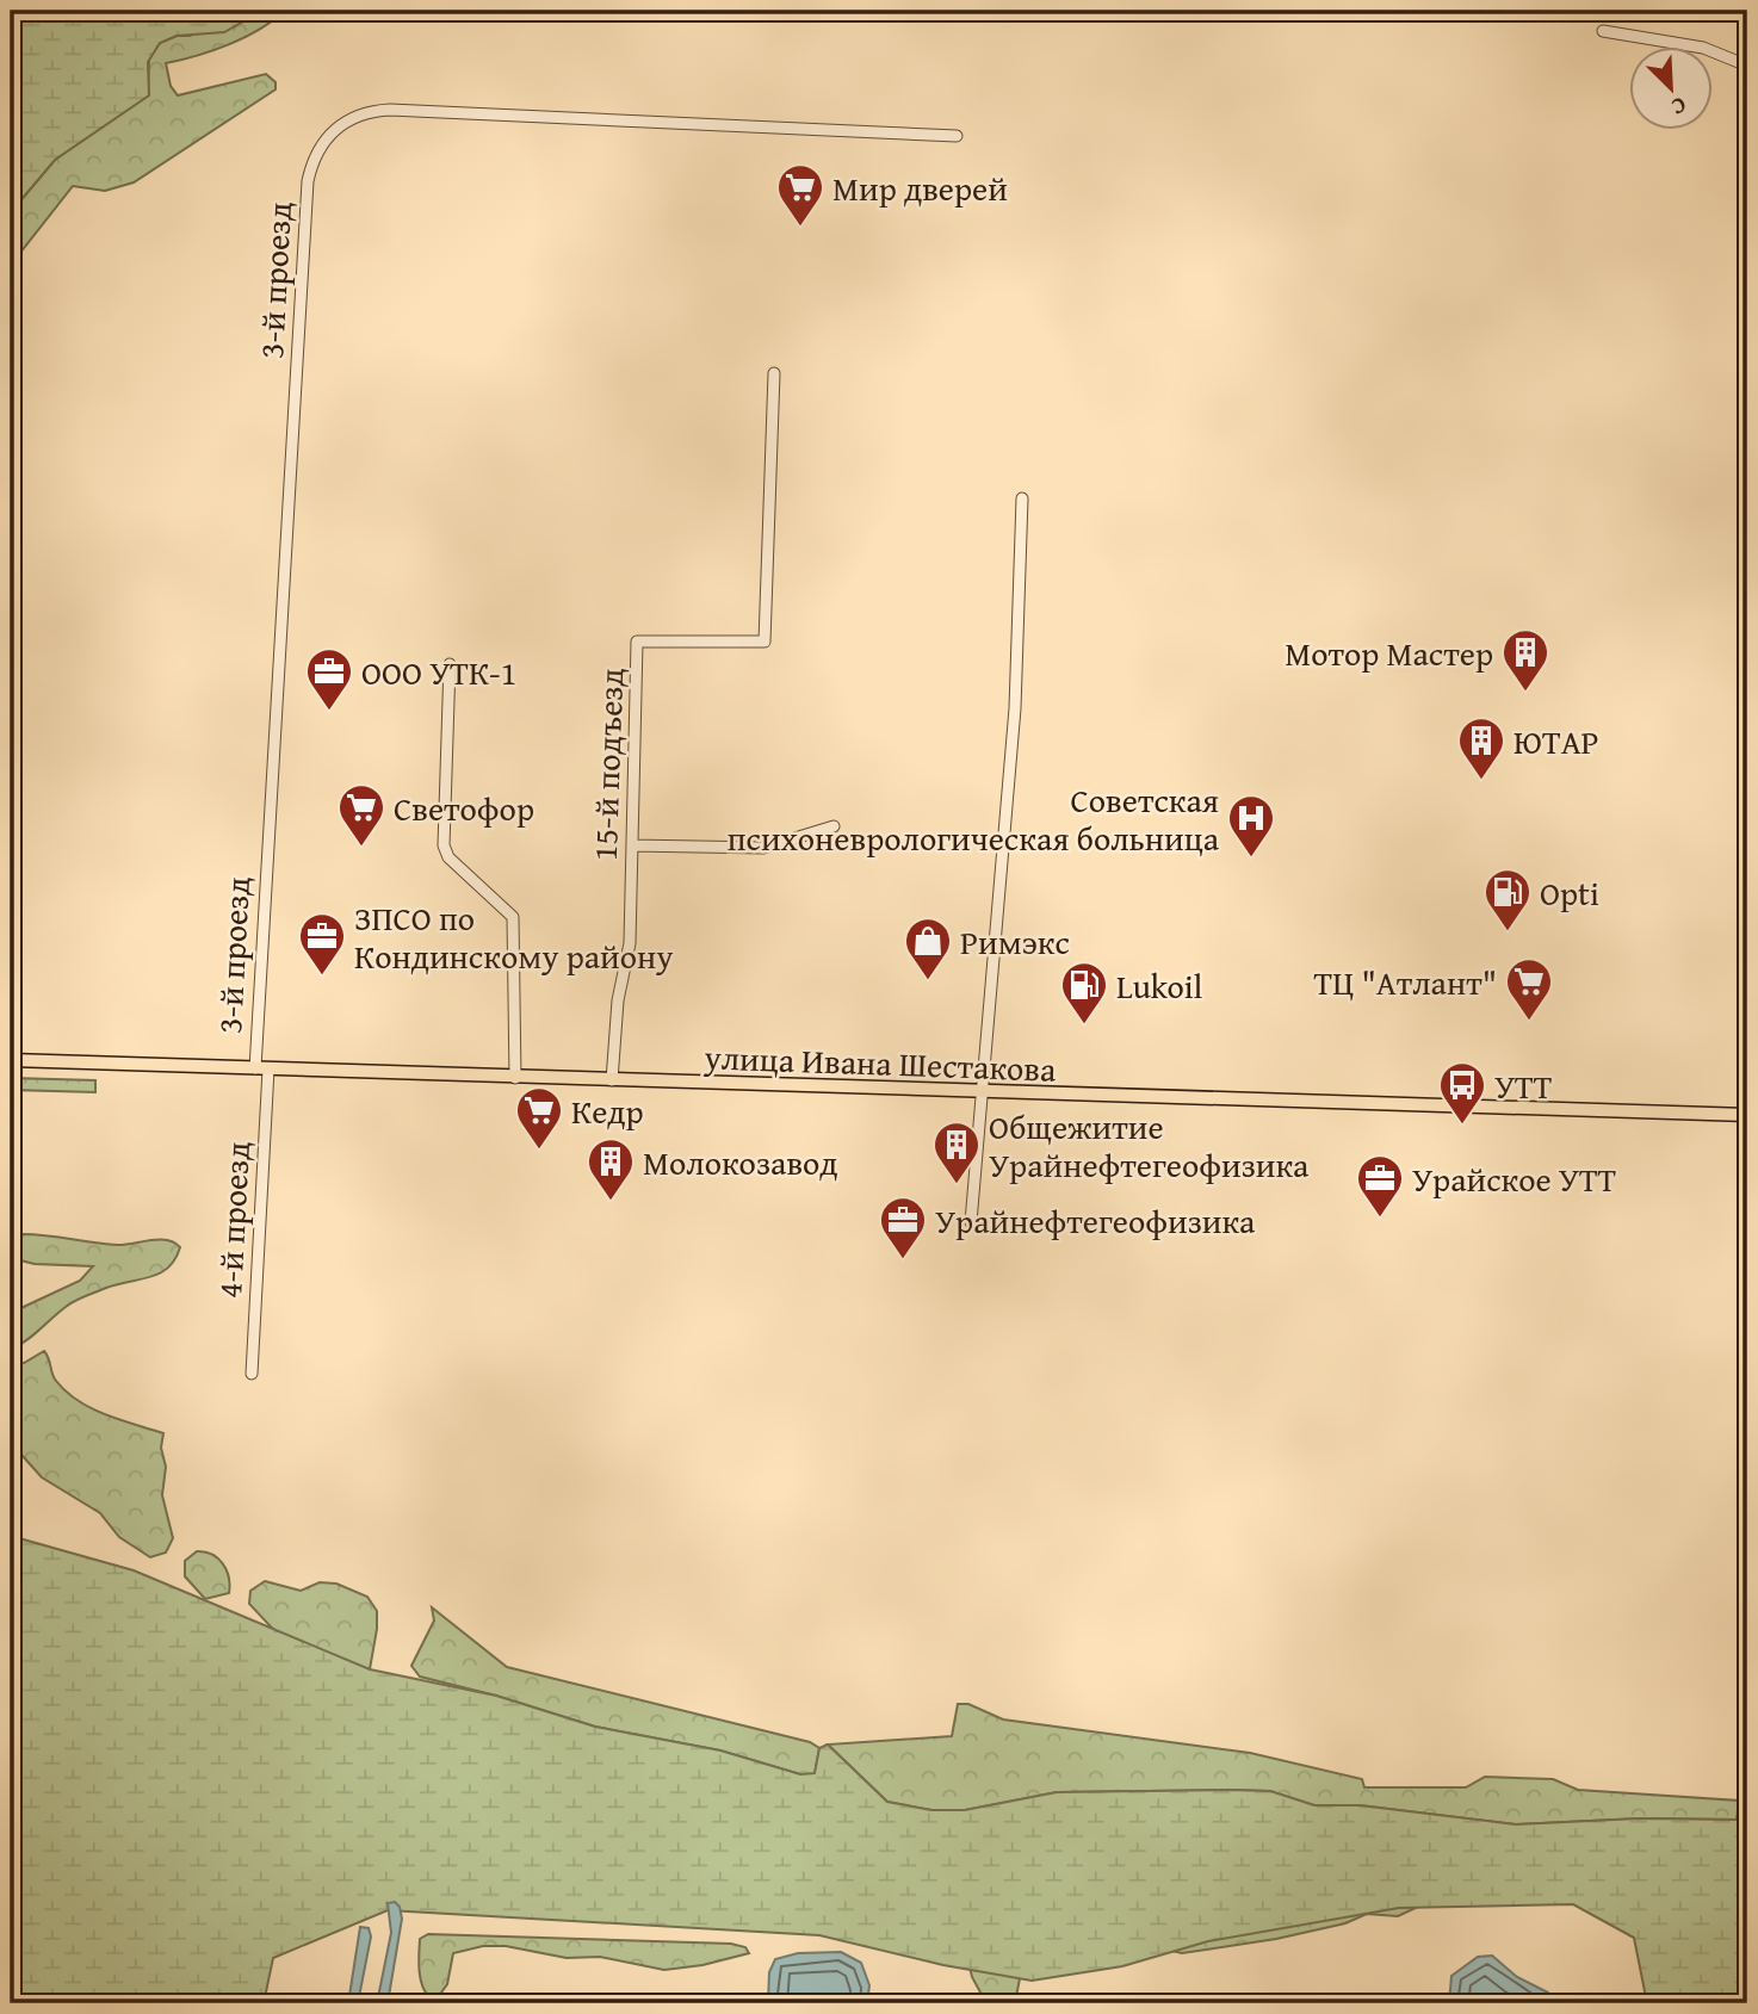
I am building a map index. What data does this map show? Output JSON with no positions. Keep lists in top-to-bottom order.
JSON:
{
  "streets": {
    "main road": ["улица Ивана Шестакова"],
    "street": ["3-й проезд", "15-й подъезд", "4-й проезд"]
  },
  "crossings": [
    ["3-й проезд", "улица Ивана Шестакова"],
    ["3-й проезд", "4-й проезд"],
    ["15-й подъезд", "улица Ивана Шестакова"],
    ["улица Ивана Шестакова", "4-й проезд"]
  ],
  "places": {
    "supermarket": [
      "Мир дверей",
      "Светофор",
      "ТЦ \"Атлант\"",
      "Кедр"
    ],
    "building": [
      "Мотор Мастер",
      "ЮТАР",
      "Общежитие Урайнефтегеофизика",
      "Молокозавод"
    ],
    "office": [
      "ООО УТК-1",
      "ЗПСО по Кондинскому району",
      "Урайское УТТ",
      "Урайнефтегеофизика"
    ],
    "hospital": ["Советская психоневрологическая больница"],
    "fuel station": ["Opti", "Lukoil"],
    "shop": ["Римэкс"],
    "bus stop": ["УТТ"]
  },
  "north": "bottom right"
}
